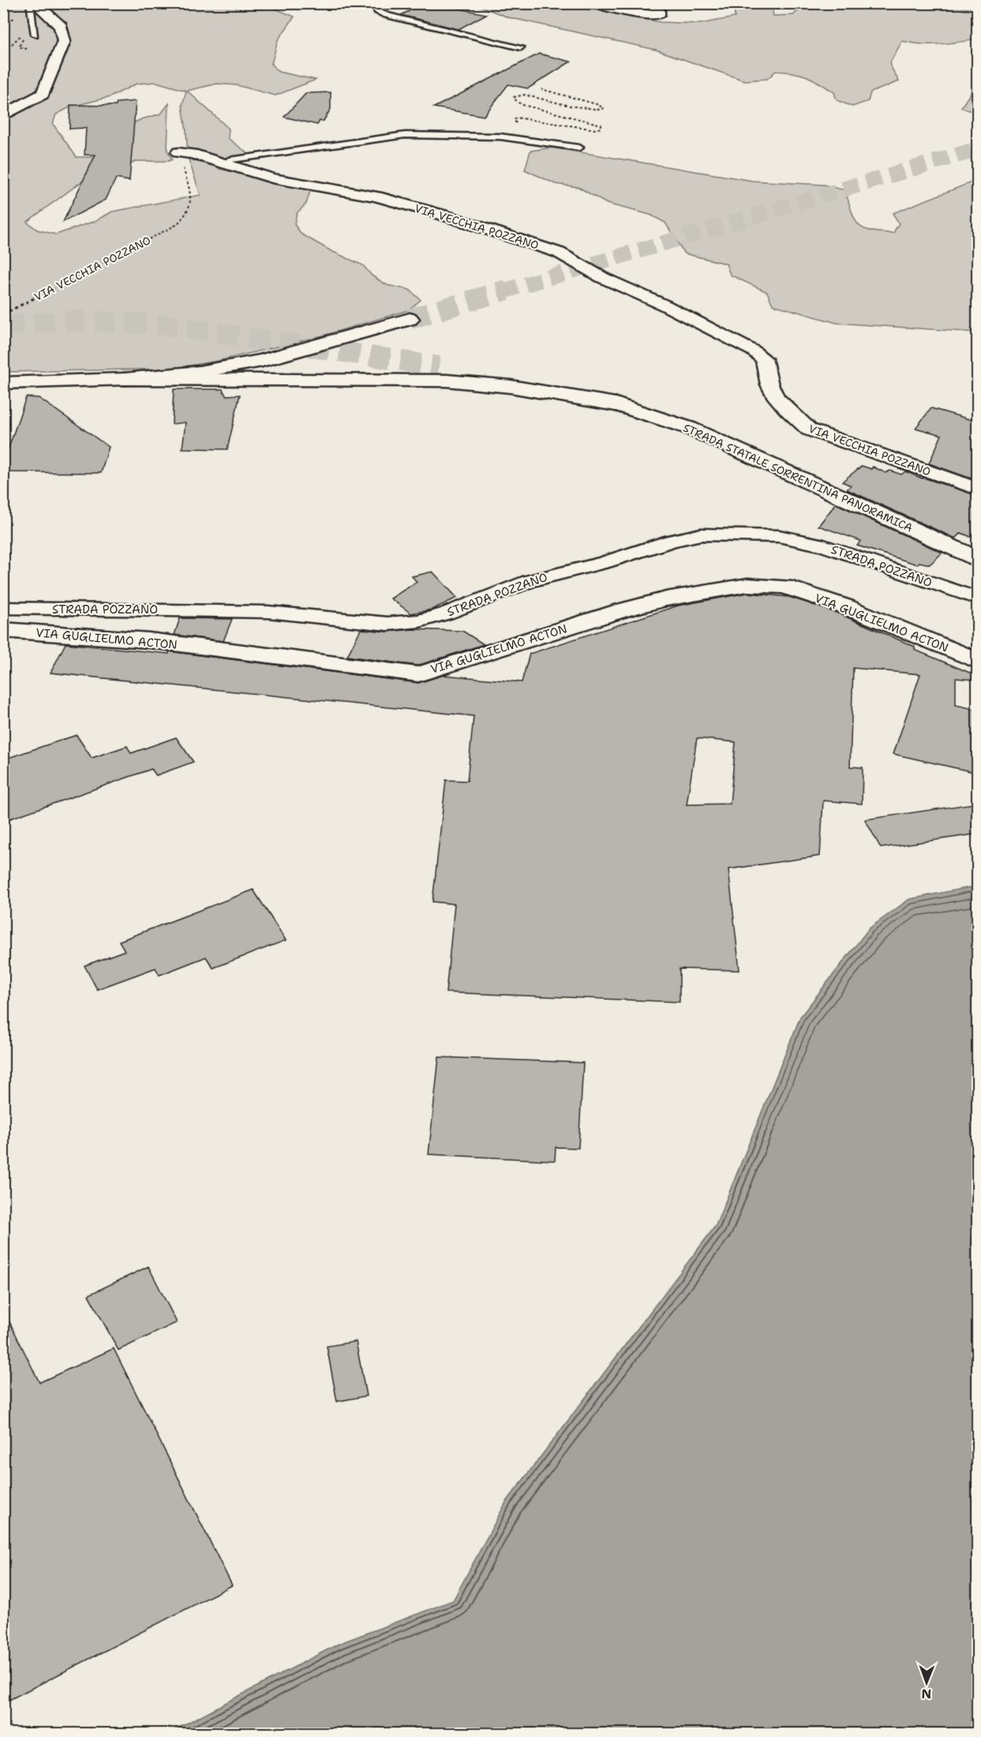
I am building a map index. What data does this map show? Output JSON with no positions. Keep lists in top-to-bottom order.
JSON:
{
  "streets": {
    "main road": ["STRADA STATALE SORRENTINA PANORAMICA", "VIA GUGLIELMO ACTON"],
    "street": ["VIA VECCHIA POZZANO", "STRADA POZZANO"]
  },
  "north": "bottom"
}
